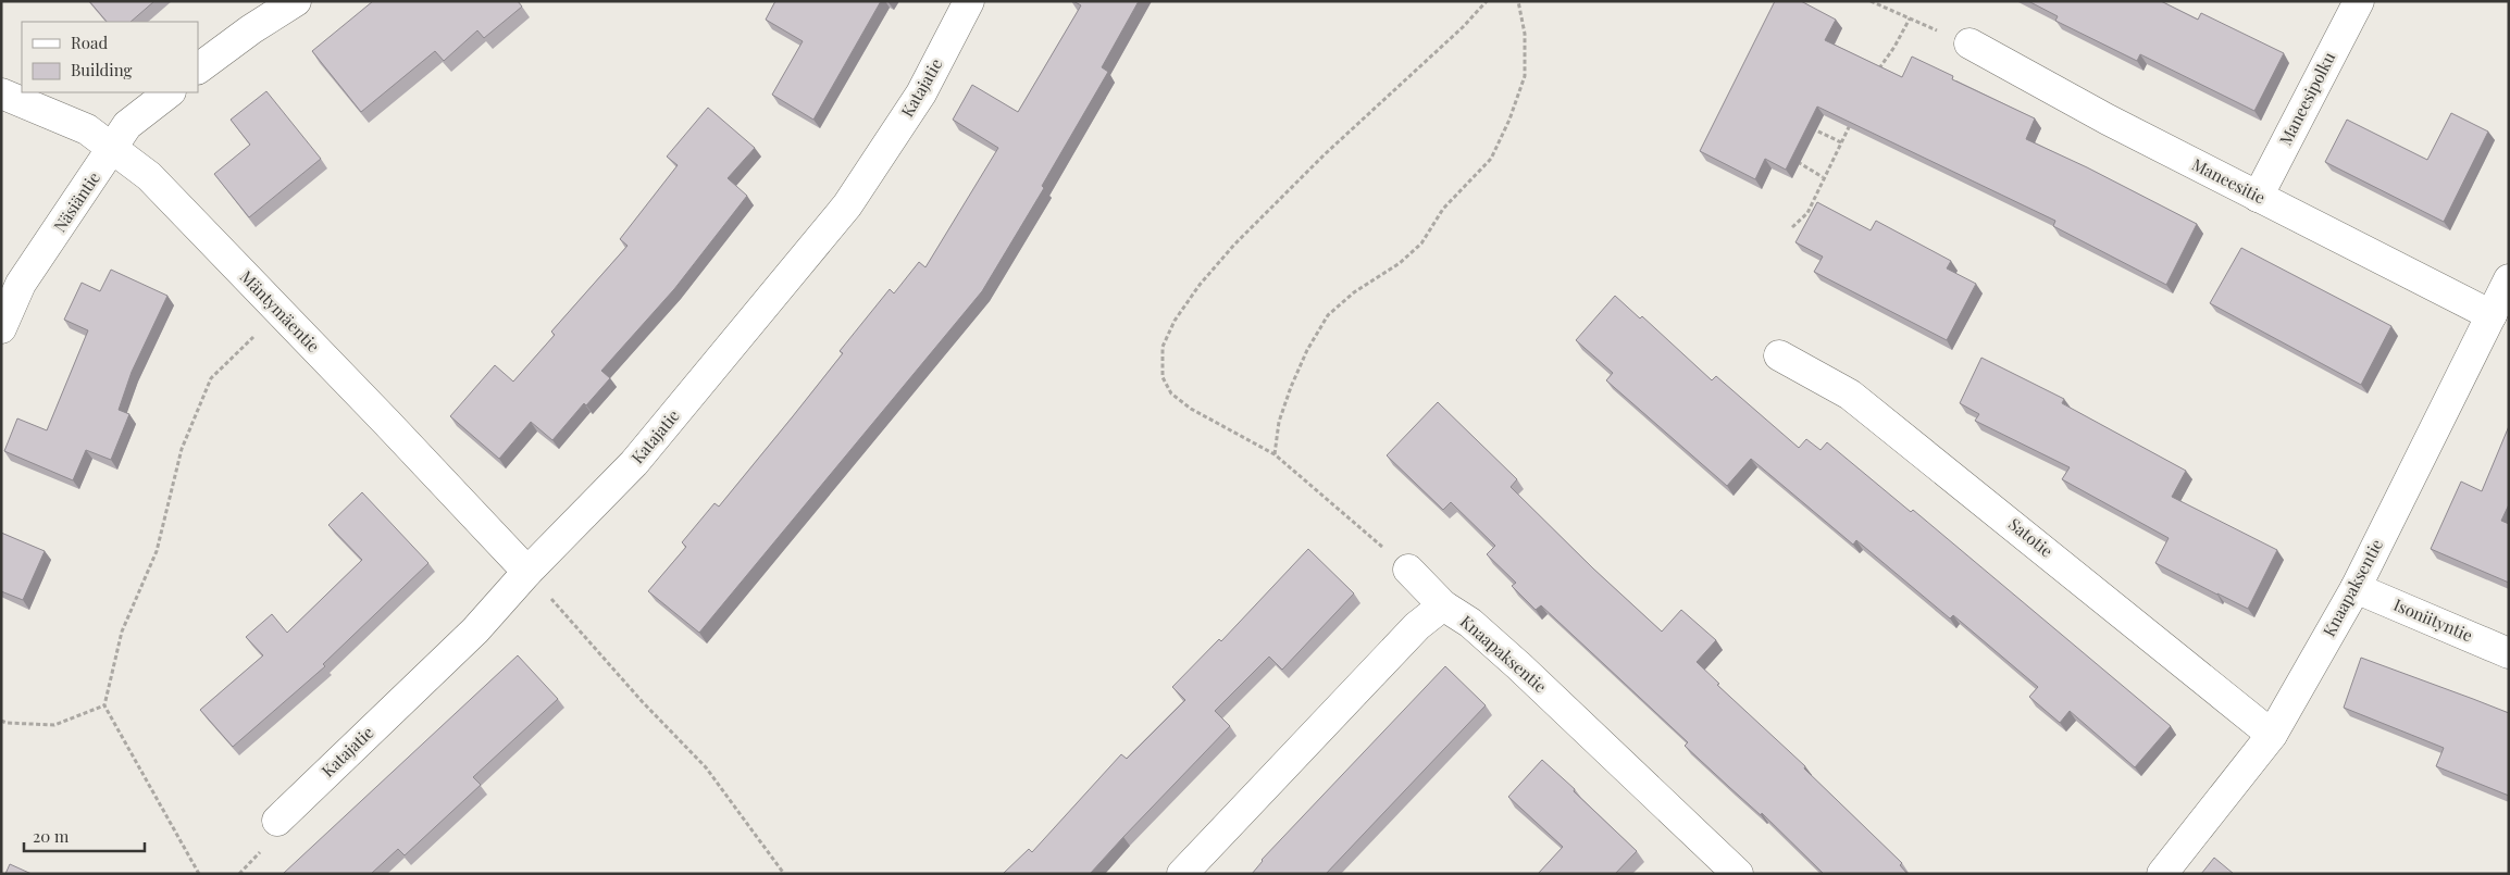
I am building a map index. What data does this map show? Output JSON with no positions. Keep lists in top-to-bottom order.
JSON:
{
  "streets": {
    "street": [
      "Katajatie",
      "Maneesipolku",
      "Maneesitie",
      "Näsiäntie",
      "Mäntymäentie",
      "Satotie",
      "Knaapaksentie",
      "Isoniityntie"
    ]
  },
  "crossings": [
    ["Katajatie", "Mäntymäentie"],
    ["Maneesipolku", "Maneesitie"],
    ["Maneesitie", "Knaapaksentie"],
    ["Näsiäntie", "Mäntymäentie"],
    ["Satotie", "Knaapaksentie"],
    ["Knaapaksentie", "Isoniityntie"]
  ],
  "legend": ["Road", "Building"],
  "scale_bar": "20 m"
}
